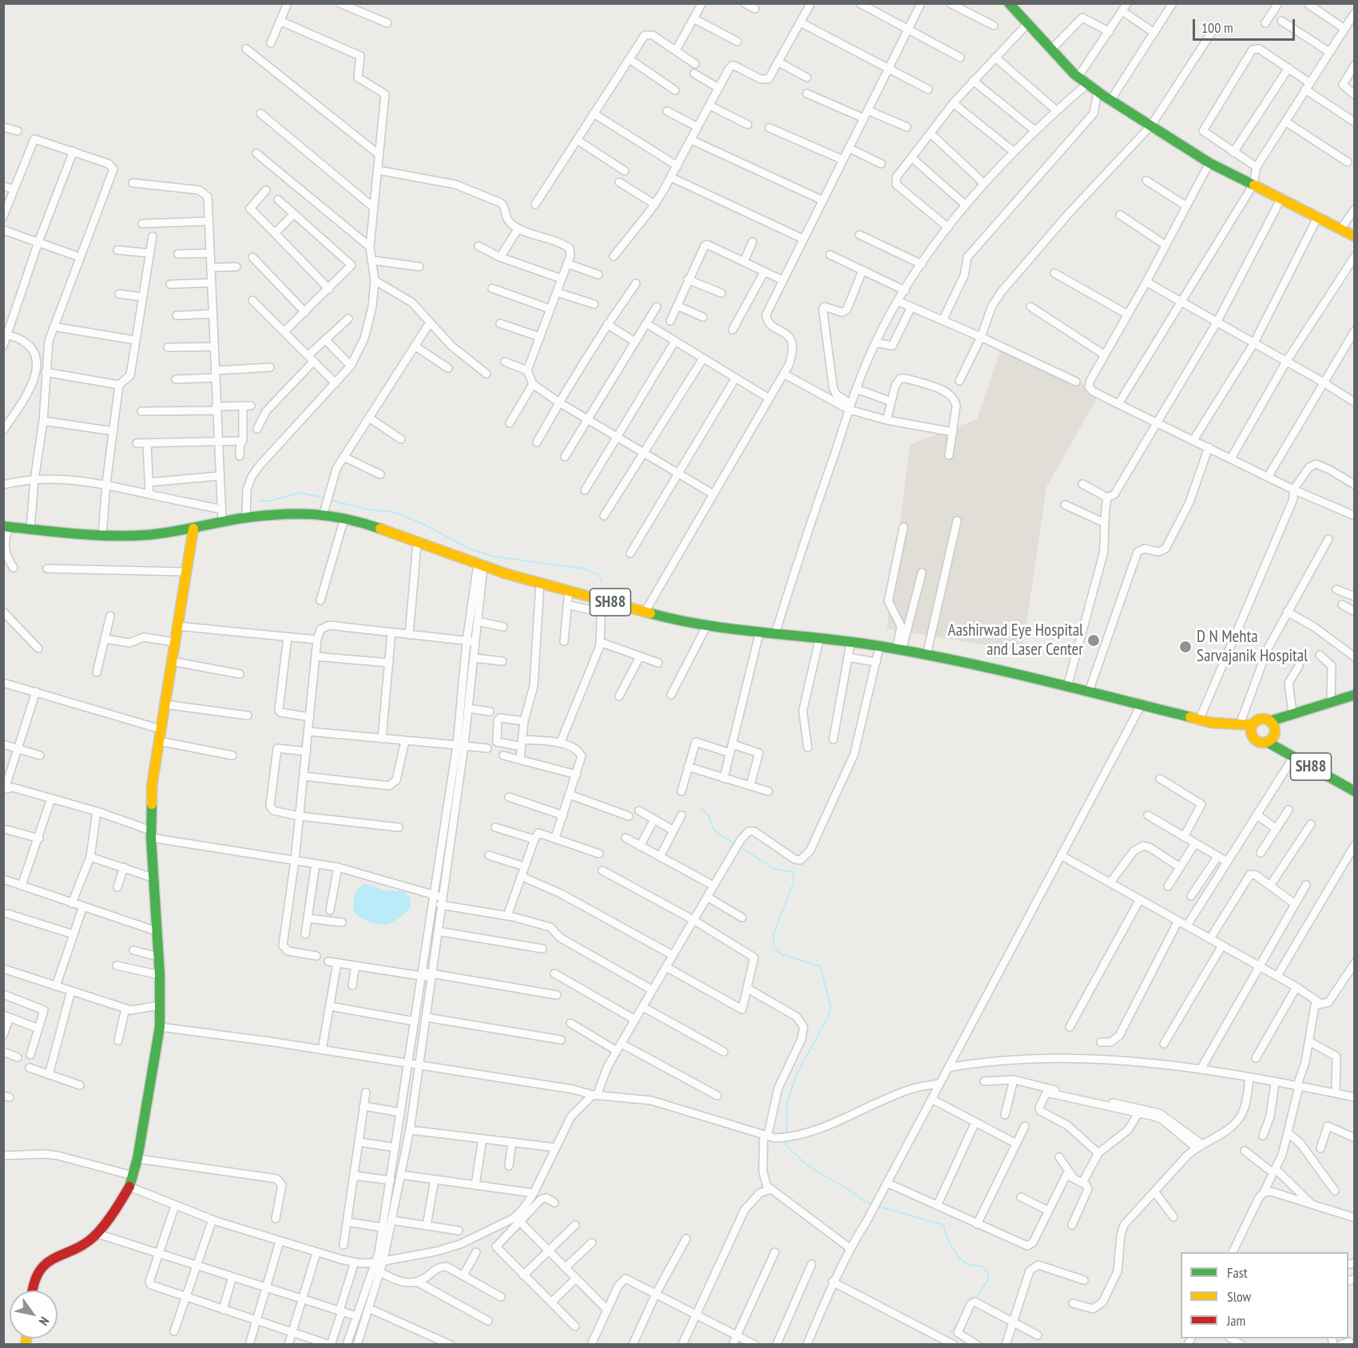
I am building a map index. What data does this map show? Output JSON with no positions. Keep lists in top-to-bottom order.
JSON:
{
  "streets": {
    "main road": ["SH88"]
  },
  "places": ["Aashirwad Eye Hospital and Laser Center", "D N Mehta Sarvajanik Hospital"],
  "legend": ["Fast", "Slow", "Jam"],
  "scale_bar": "100 m",
  "north": "bottom right"
}
